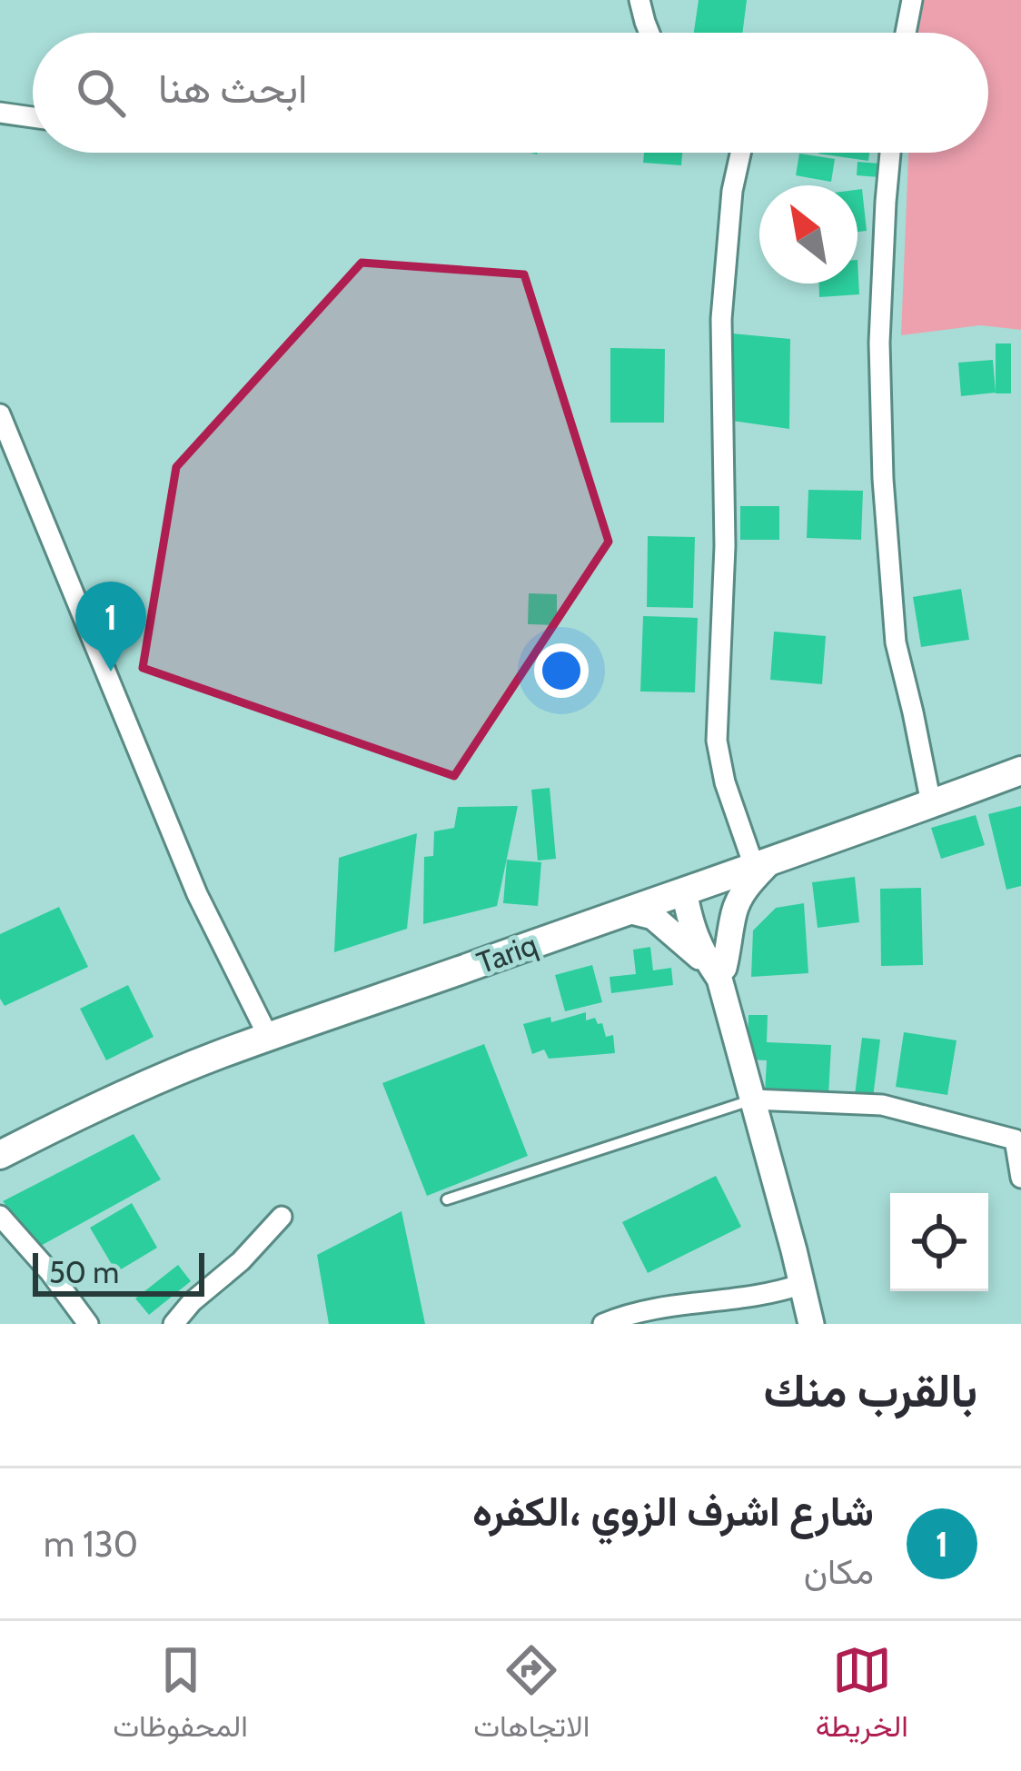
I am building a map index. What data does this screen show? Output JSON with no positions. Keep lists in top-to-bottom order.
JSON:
{
  "streets": {
    "main road": ["Tariq"]
  },
  "scale_bar": "50 m",
  "north": "top left",
  "page": {
    "search": "ابحث هنا",
    "pins": "1",
    "scale": "50 m",
    "heading": "بالقرب منك",
    "list": [
      {
        "mark": "1",
        "name": "شارع اشرف الزوي ،الكفره",
        "note": "مكان",
        "value": "130 m"
      }
    ],
    "nav": ["الخريطة", "الاتجاهات", "المحفوظات"]
  }
}
